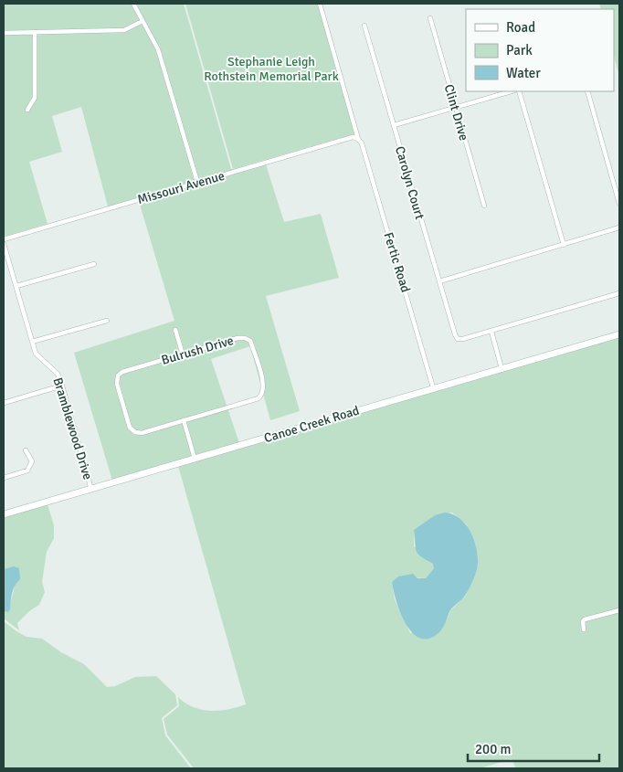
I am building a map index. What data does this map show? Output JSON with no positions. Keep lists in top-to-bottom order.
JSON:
{
  "streets": {
    "main road": ["Canoe Creek Road"],
    "street": [
      "Clint Drive",
      "Carolyn Court",
      "Missouri Avenue",
      "Fertic Road",
      "Bulrush Drive",
      "Bramblewood Drive"
    ]
  },
  "crossings": [
    ["Missouri Avenue", "Fertic Road"],
    ["Fertic Road", "Canoe Creek Road"],
    ["Canoe Creek Road", "Bramblewood Drive"]
  ],
  "parks": ["Stephanie Leigh Rothstein Memorial Park"],
  "legend": ["Road", "Park", "Water"],
  "scale_bar": "200 m"
}
